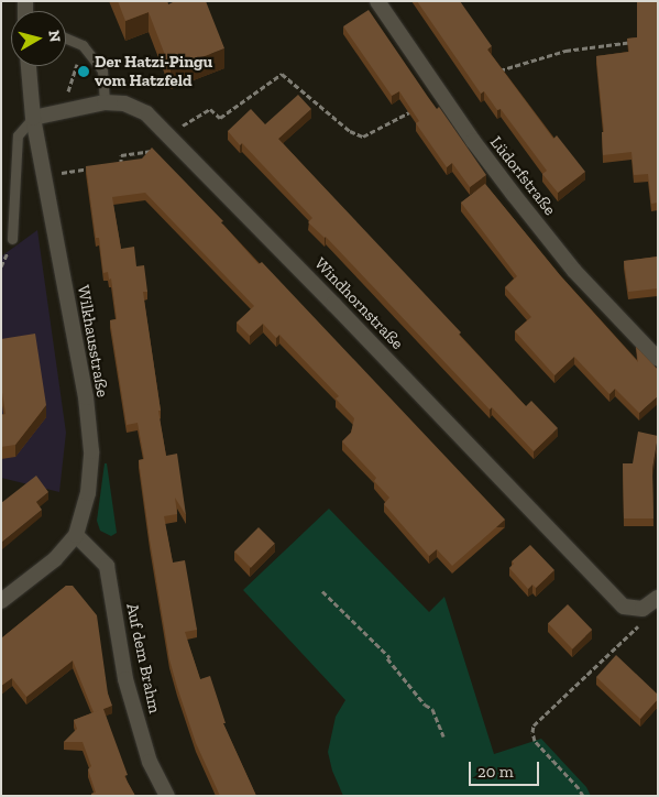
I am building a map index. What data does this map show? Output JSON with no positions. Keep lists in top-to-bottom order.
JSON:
{
  "streets": {
    "street": [
      "Lüdorfstraße",
      "Windhornstraße",
      "Wilkhausstraße",
      "Auf dem Brahm"
    ]
  },
  "crossings": [
    ["Windhornstraße", "Wilkhausstraße"],
    ["Wilkhausstraße", "Auf dem Brahm"]
  ],
  "places": ["Der Hatzi-Pingu vom Hatzfeld"],
  "scale_bar": "20 m",
  "north": "right"
}
